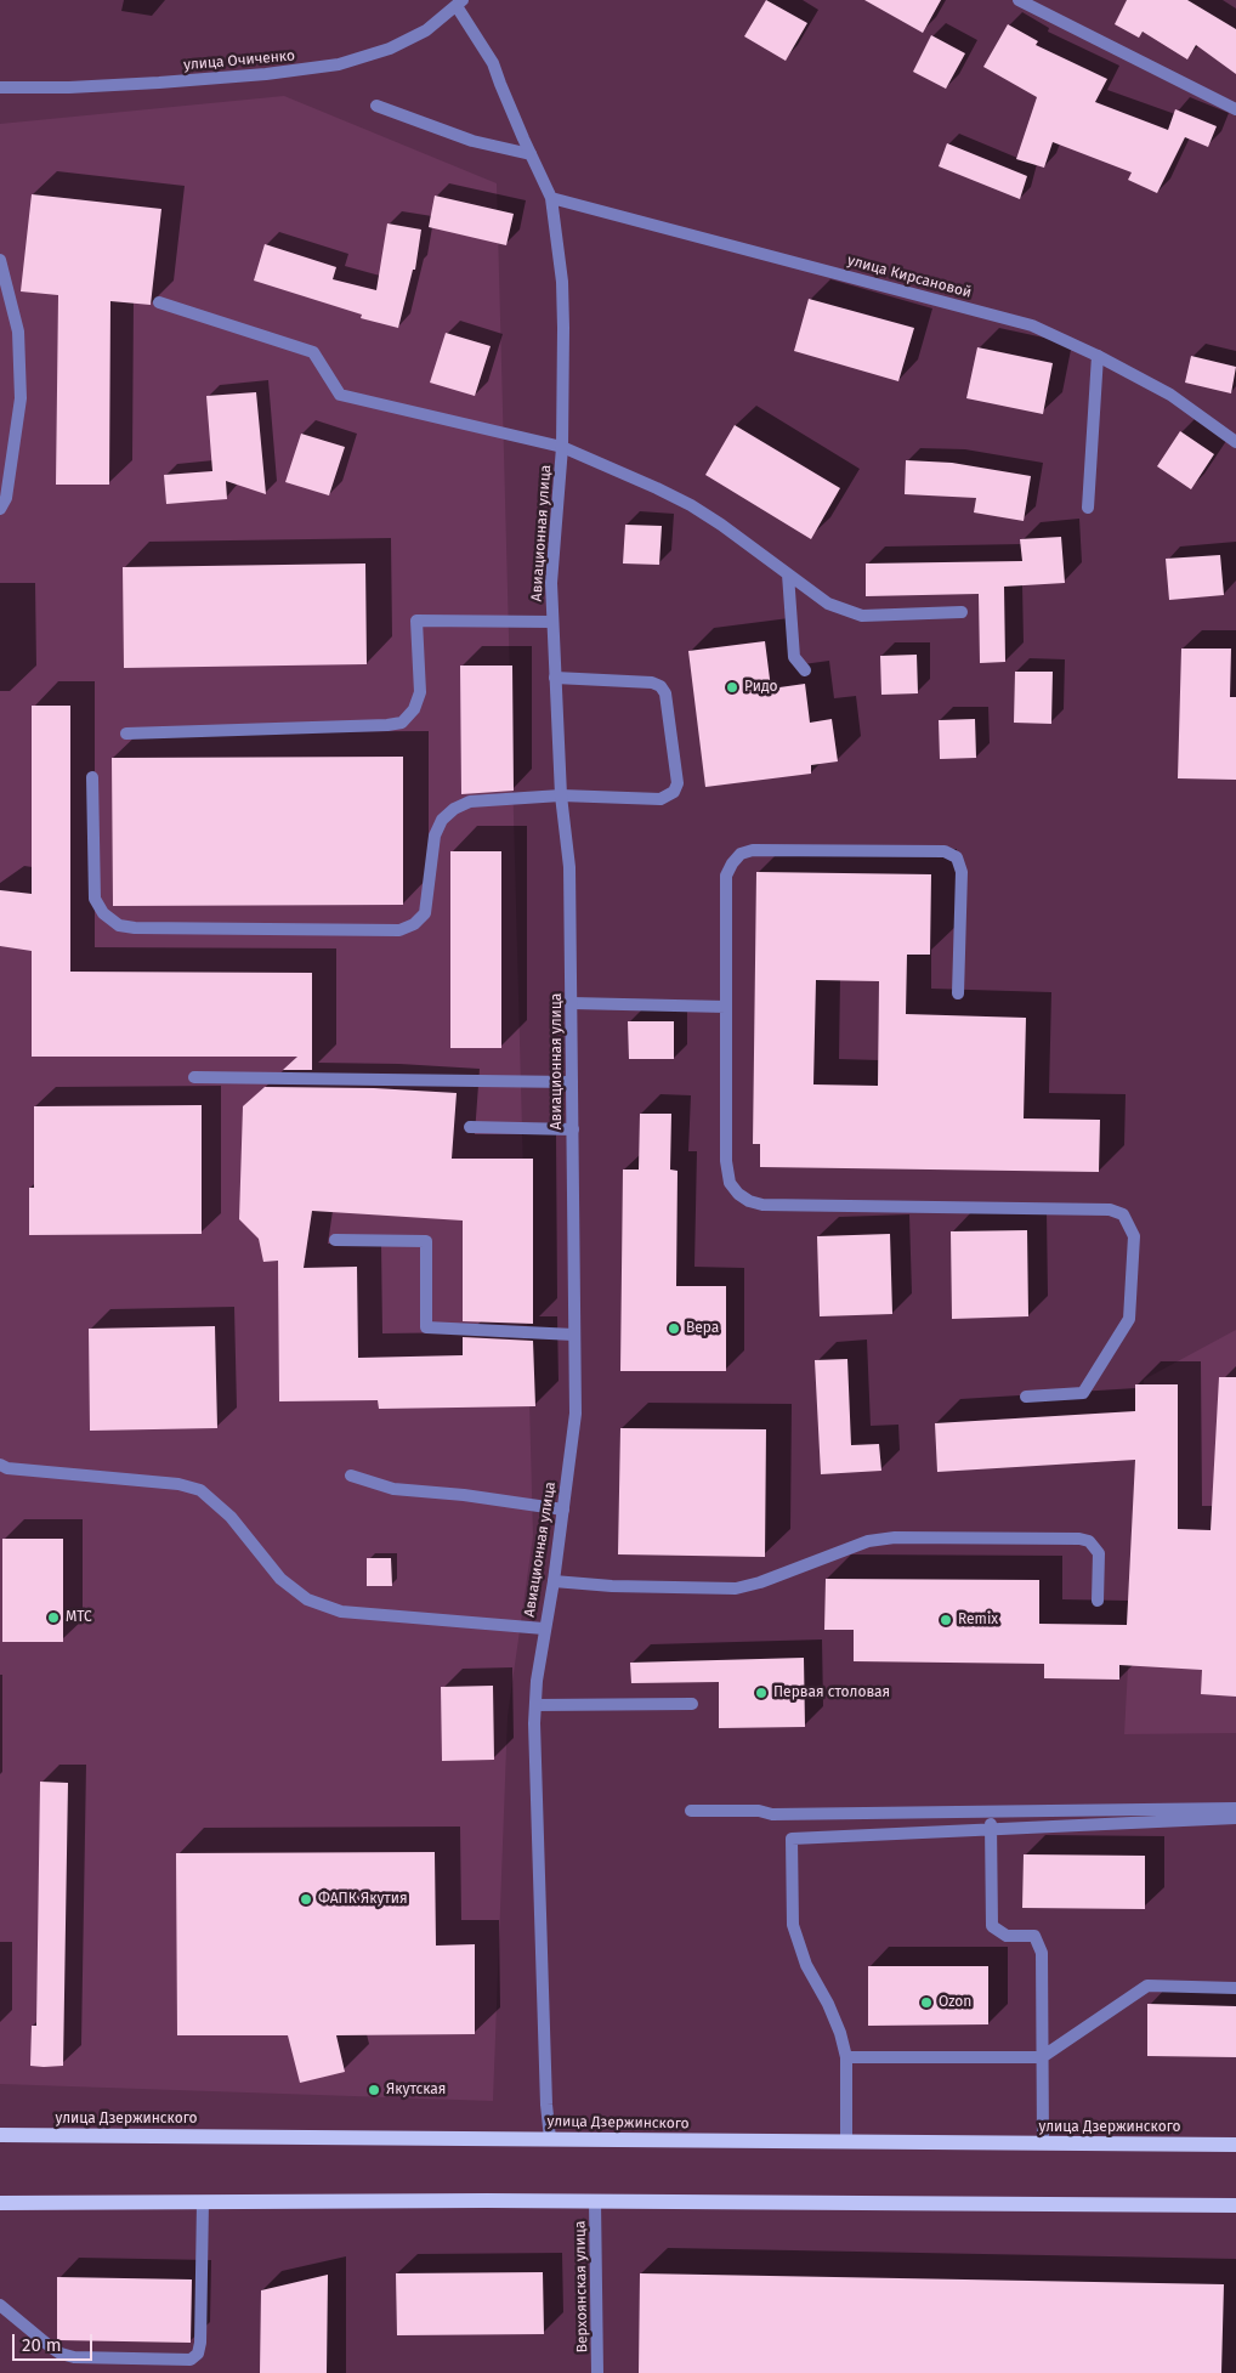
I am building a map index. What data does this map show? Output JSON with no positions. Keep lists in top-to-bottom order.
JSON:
{
  "streets": {
    "main road": ["улица Дзержинского"],
    "street": [
      "улица Очиченко",
      "улица Кирсановой",
      "Авиационная улица",
      "Верхоянская улица"
    ]
  },
  "crossings": [
    ["улица Очиченко", "Авиационная улица"],
    ["улица Кирсановой", "Авиационная улица"],
    ["Авиационная улица", "улица Дзержинского"]
  ],
  "places": [
    "Ридо",
    "Вера",
    "МТС",
    "Remix",
    "Первая столовая",
    "ФАПК Якутия",
    "Ozon",
    "Якутская"
  ],
  "scale_bar": "20 m"
}
